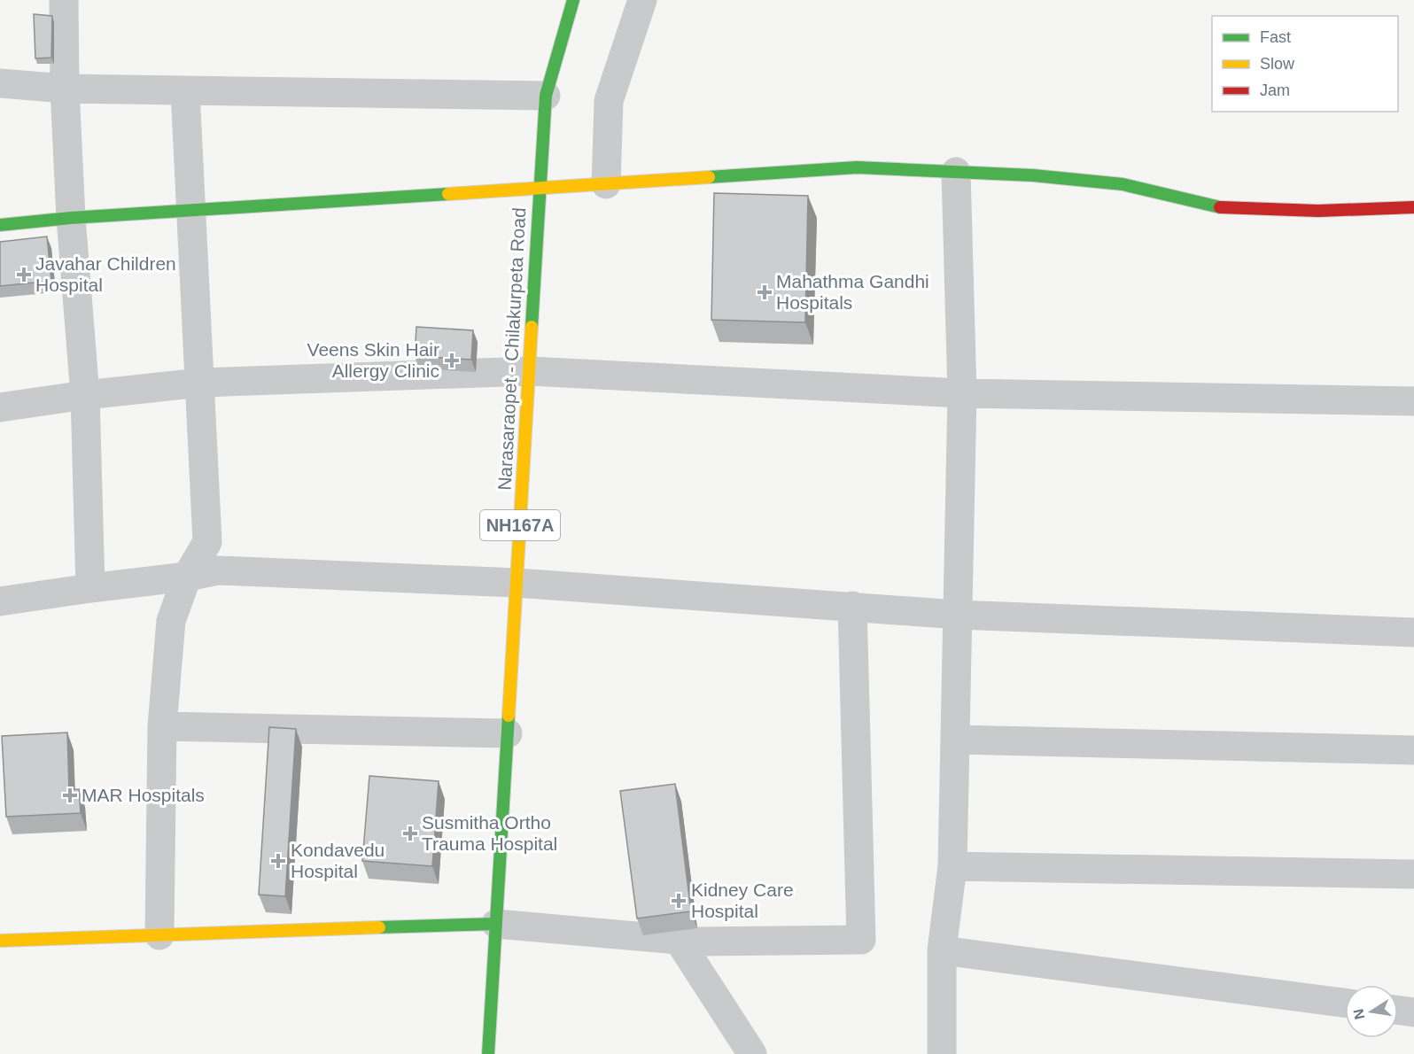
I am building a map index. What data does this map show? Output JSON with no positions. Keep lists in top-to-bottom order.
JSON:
{
  "streets": {
    "main road": ["Narasaraopet - Chilakurpeta Road", "NH167A"]
  },
  "places": {
    "health": [
      "Javahar Children Hospital",
      "Mahathma Gandhi Hospitals",
      "Veens Skin Hair Allergy Clinic",
      "MAR Hospitals",
      "Susmitha Ortho Trauma Hospital",
      "Kondavedu Hospital",
      "Kidney Care Hospital"
    ]
  },
  "legend": ["Fast", "Slow", "Jam"],
  "north": "left"
}
